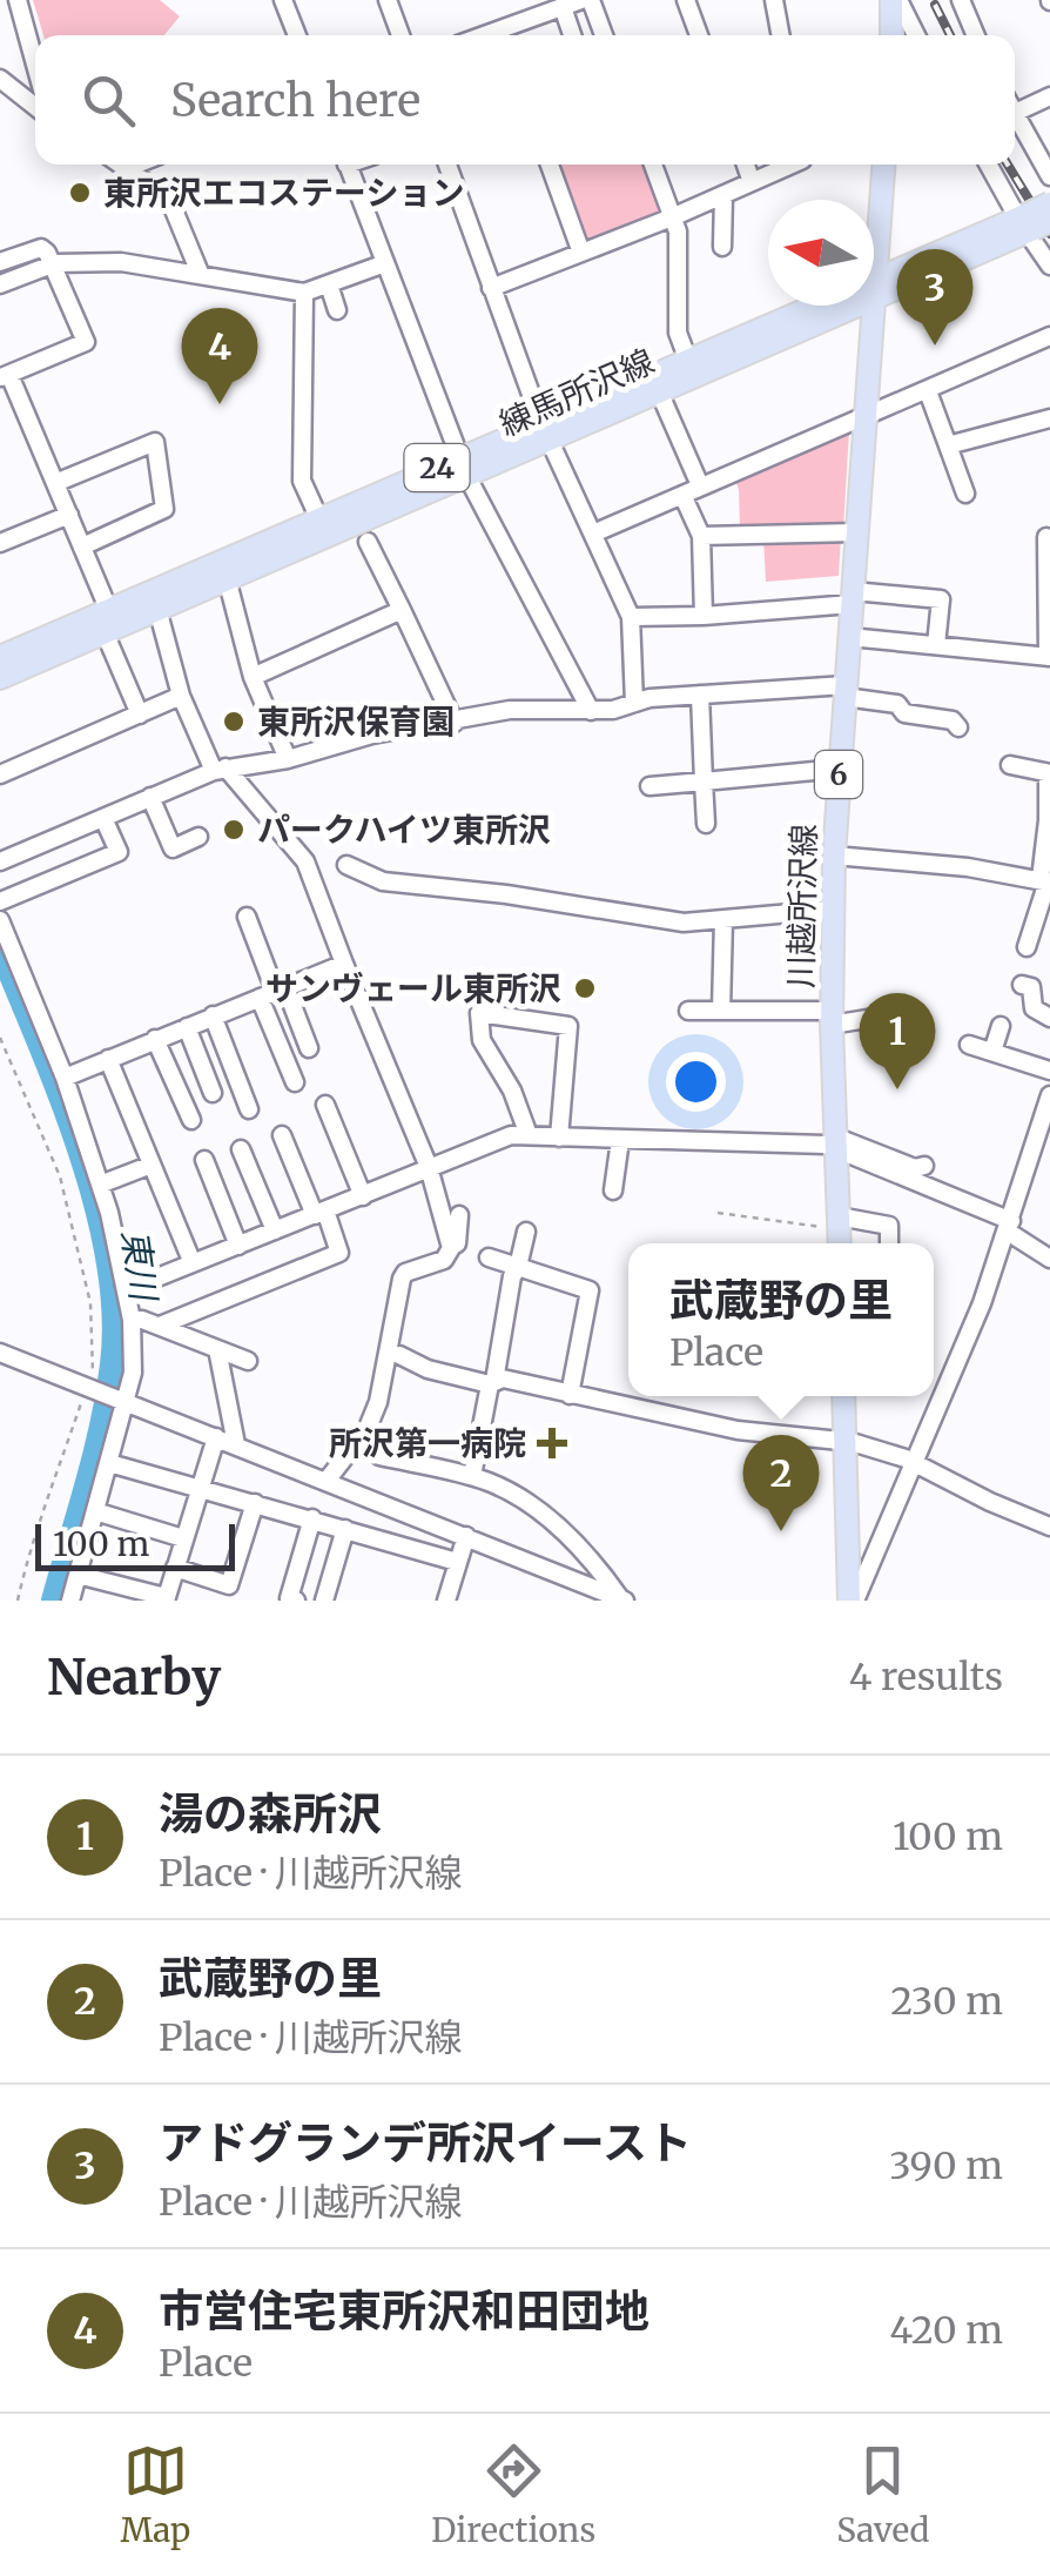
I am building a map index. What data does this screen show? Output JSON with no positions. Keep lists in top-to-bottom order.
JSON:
{
  "streets": {
    "main road": [
      "練馬所沢線",
      "24",
      "6",
      "川越所沢線"
    ]
  },
  "crossings": [
    ["練馬所沢線", "川越所沢線"]
  ],
  "water": ["東川"],
  "places": {
    "other": [
      "東所沢エコステーション",
      "東所沢保育園",
      "パークハイツ東所沢",
      "サンヴェール東所沢"
    ],
    "health": ["所沢第一病院"]
  },
  "scale_bar": "100 m",
  "north": "left",
  "page": {
    "search": "Search here",
    "pins": [
      "3",
      "4",
      "1",
      "2"
    ],
    "popup": ["武蔵野の里", "Place"],
    "scale": "100 m",
    "heading": ["Nearby", "4 results"],
    "list": [
      {
        "mark": "1",
        "name": "湯の森所沢",
        "note": "Place · 川越所沢線",
        "value": "100 m"
      },
      {
        "mark": "2",
        "name": "武蔵野の里",
        "note": "Place · 川越所沢線",
        "value": "230 m"
      },
      {
        "mark": "3",
        "name": "アドグランデ所沢イースト",
        "note": "Place · 川越所沢線",
        "value": "390 m"
      },
      {
        "mark": "4",
        "name": "市営住宅東所沢和田団地",
        "note": "Place",
        "value": "420 m"
      }
    ],
    "nav": ["Map", "Directions", "Saved"]
  }
}
